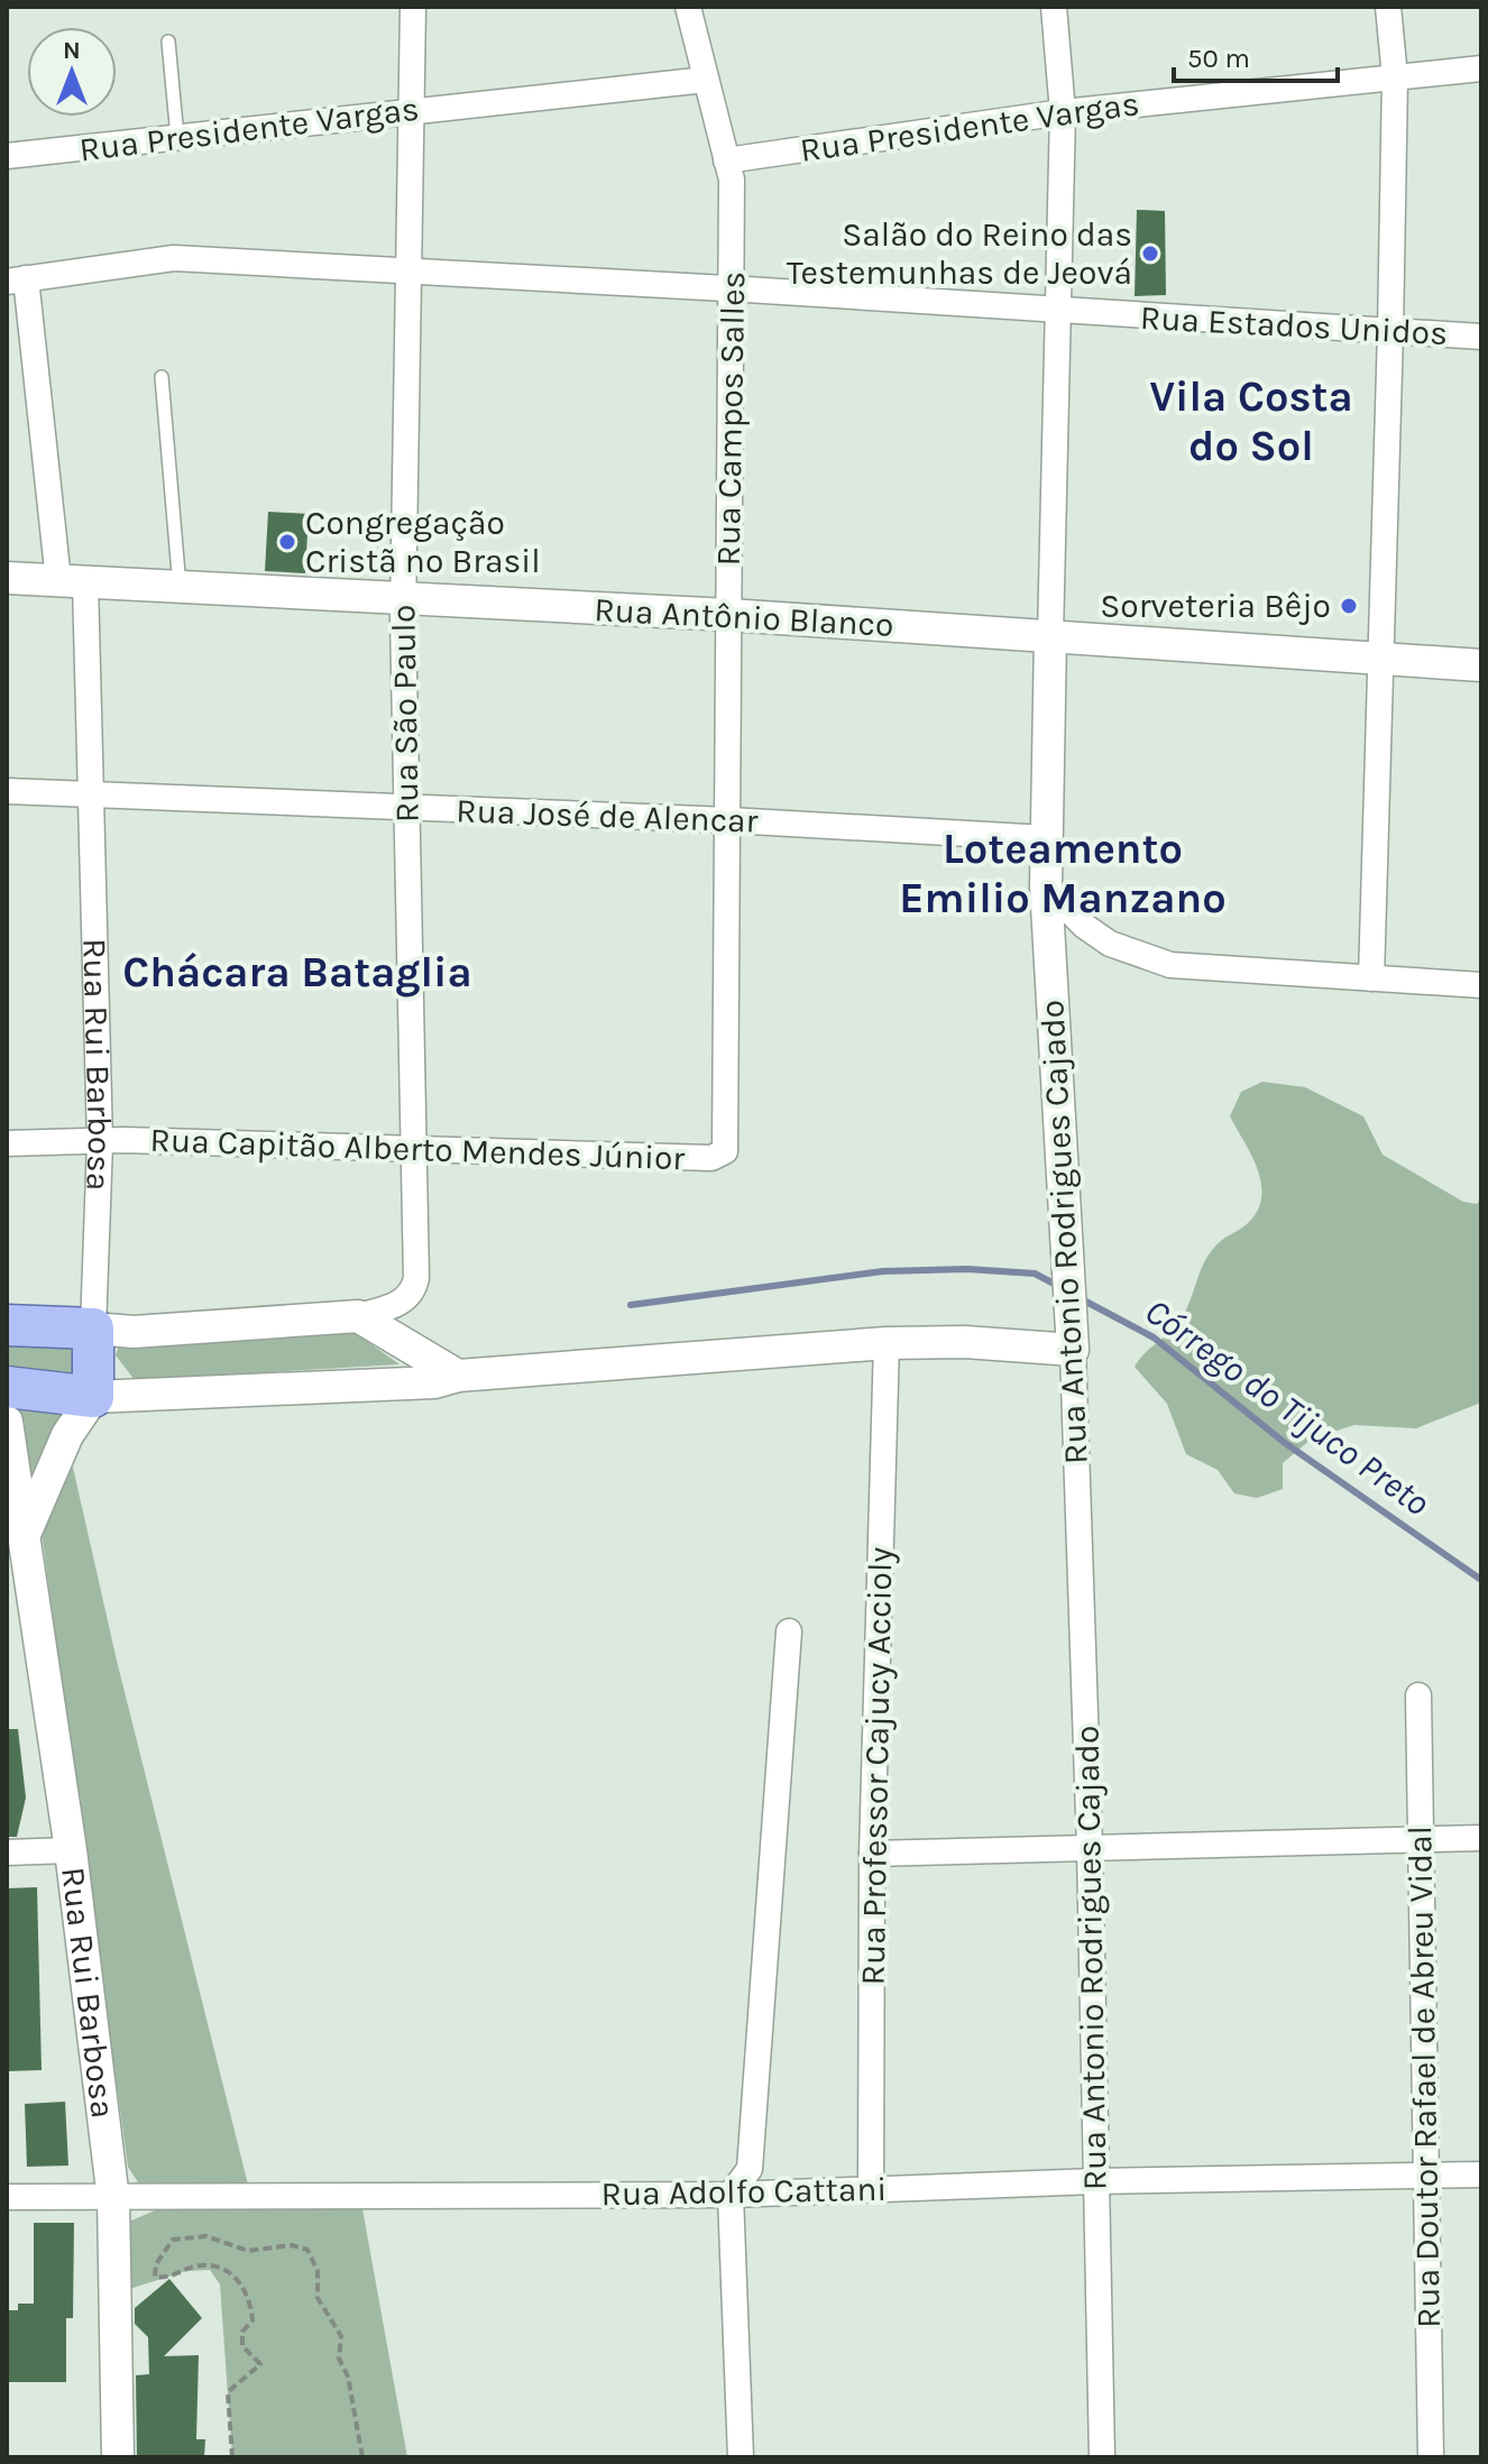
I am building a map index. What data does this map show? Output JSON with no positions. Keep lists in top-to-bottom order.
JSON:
{
  "streets": {
    "main road": ["Rua Rui Barbosa"],
    "street": [
      "Rua Presidente Vargas",
      "Rua Estados Unidos",
      "Rua Campos Salles",
      "Rua Antônio Blanco",
      "Rua São Paulo",
      "Rua José de Alencar",
      "Rua Capitão Alberto Mendes Júnior",
      "Rua Antonio Rodrigues Cajado",
      "Rua Professor Cajucy Accioly",
      "Rua Doutor Rafael de Abreu Vidal",
      "Rua Adolfo Cattani"
    ]
  },
  "crossings": [
    ["Rua Presidente Vargas", "Rua Campos Salles"],
    ["Rua Presidente Vargas", "Rua São Paulo"],
    ["Rua Presidente Vargas", "Rua Antonio Rodrigues Cajado"],
    ["Rua Estados Unidos", "Rua Campos Salles"],
    ["Rua Estados Unidos", "Rua São Paulo"],
    ["Rua Estados Unidos", "Rua Rui Barbosa"],
    ["Rua Estados Unidos", "Rua Antonio Rodrigues Cajado"],
    ["Rua Campos Salles", "Rua Antônio Blanco"],
    ["Rua Campos Salles", "Rua José de Alencar"],
    ["Rua Campos Salles", "Rua Capitão Alberto Mendes Júnior"],
    ["Rua Antônio Blanco", "Rua São Paulo"],
    ["Rua Antônio Blanco", "Rua Rui Barbosa"],
    ["Rua Antônio Blanco", "Rua Antonio Rodrigues Cajado"],
    ["Rua São Paulo", "Rua José de Alencar"],
    ["Rua São Paulo", "Rua Capitão Alberto Mendes Júnior"],
    ["Rua José de Alencar", "Rua Rui Barbosa"],
    ["Rua José de Alencar", "Rua Antonio Rodrigues Cajado"],
    ["Rua Rui Barbosa", "Rua Capitão Alberto Mendes Júnior"],
    ["Rua Rui Barbosa", "Rua Adolfo Cattani"],
    ["Rua Antonio Rodrigues Cajado", "Rua Adolfo Cattani"],
    ["Rua Professor Cajucy Accioly", "Rua Adolfo Cattani"],
    ["Rua Doutor Rafael de Abreu Vidal", "Rua Adolfo Cattani"]
  ],
  "districts": ["Vila Costa do Sol", "Loteamento Emilio Manzano", "Chácara Bataglia"],
  "water": ["Córrego do Tijuco Preto"],
  "places": ["Salão do Reino das Testemunhas de Jeová", "Congregação Cristã no Brasil", "Sorveteria Bêjo"],
  "scale_bar": "50 m",
  "north": "top"
}
